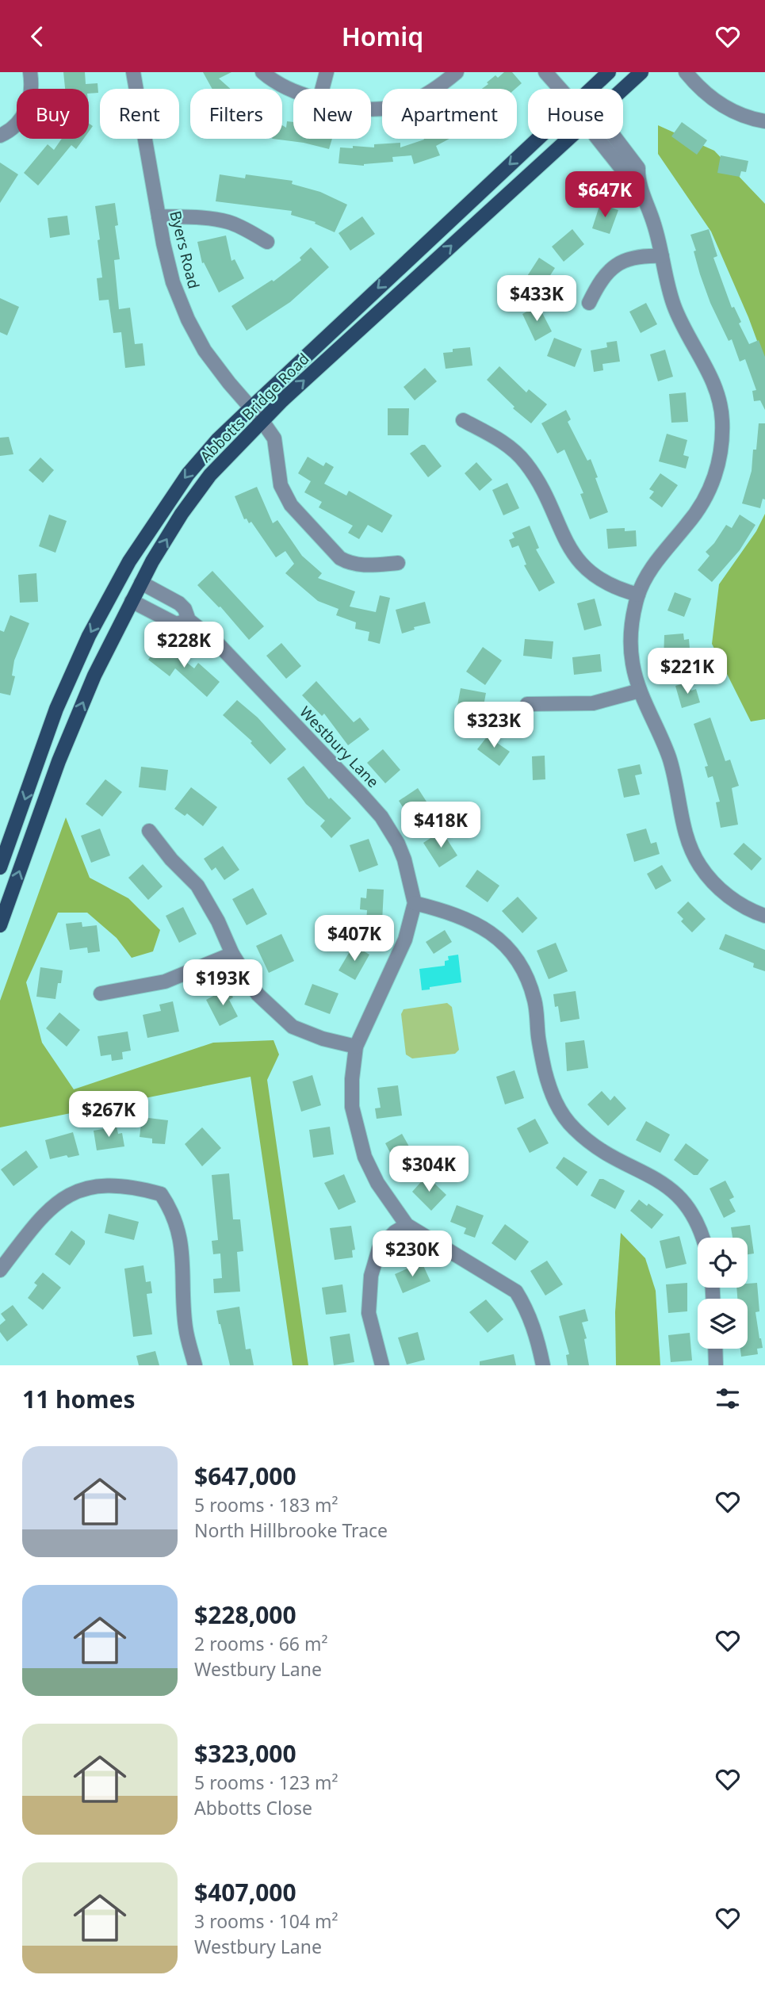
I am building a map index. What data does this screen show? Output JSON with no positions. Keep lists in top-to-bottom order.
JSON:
{
  "streets": {
    "main road": ["Abbotts Bridge Road"],
    "street": ["Byers Road", "Westbury Lane"]
  },
  "crossings": [
    ["Byers Road", "Abbotts Bridge Road"],
    ["Abbotts Bridge Road", "Westbury Lane"]
  ],
  "page": {
    "header": "Homiq",
    "chip": [
      "Buy",
      "Rent",
      "Filters",
      "New",
      "Apartment",
      "House"
    ],
    "price": [
      "$647K",
      "$433K",
      "$228K",
      "$221K",
      "$323K",
      "$418K",
      "$407K",
      "$193K",
      "$267K",
      "$304K",
      "$230K"
    ],
    "heading": "11 homes",
    "list": [
      {
        "name": "$647,000",
        "note": "5 rooms · 183 m² · North Hillbrooke Trace"
      },
      {
        "name": "$228,000",
        "note": "2 rooms · 66 m² · Westbury Lane"
      },
      {
        "name": "$323,000",
        "note": "5 rooms · 123 m² · Abbotts Close"
      },
      {
        "name": "$407,000",
        "note": "3 rooms · 104 m² · Westbury Lane"
      }
    ]
  }
}
